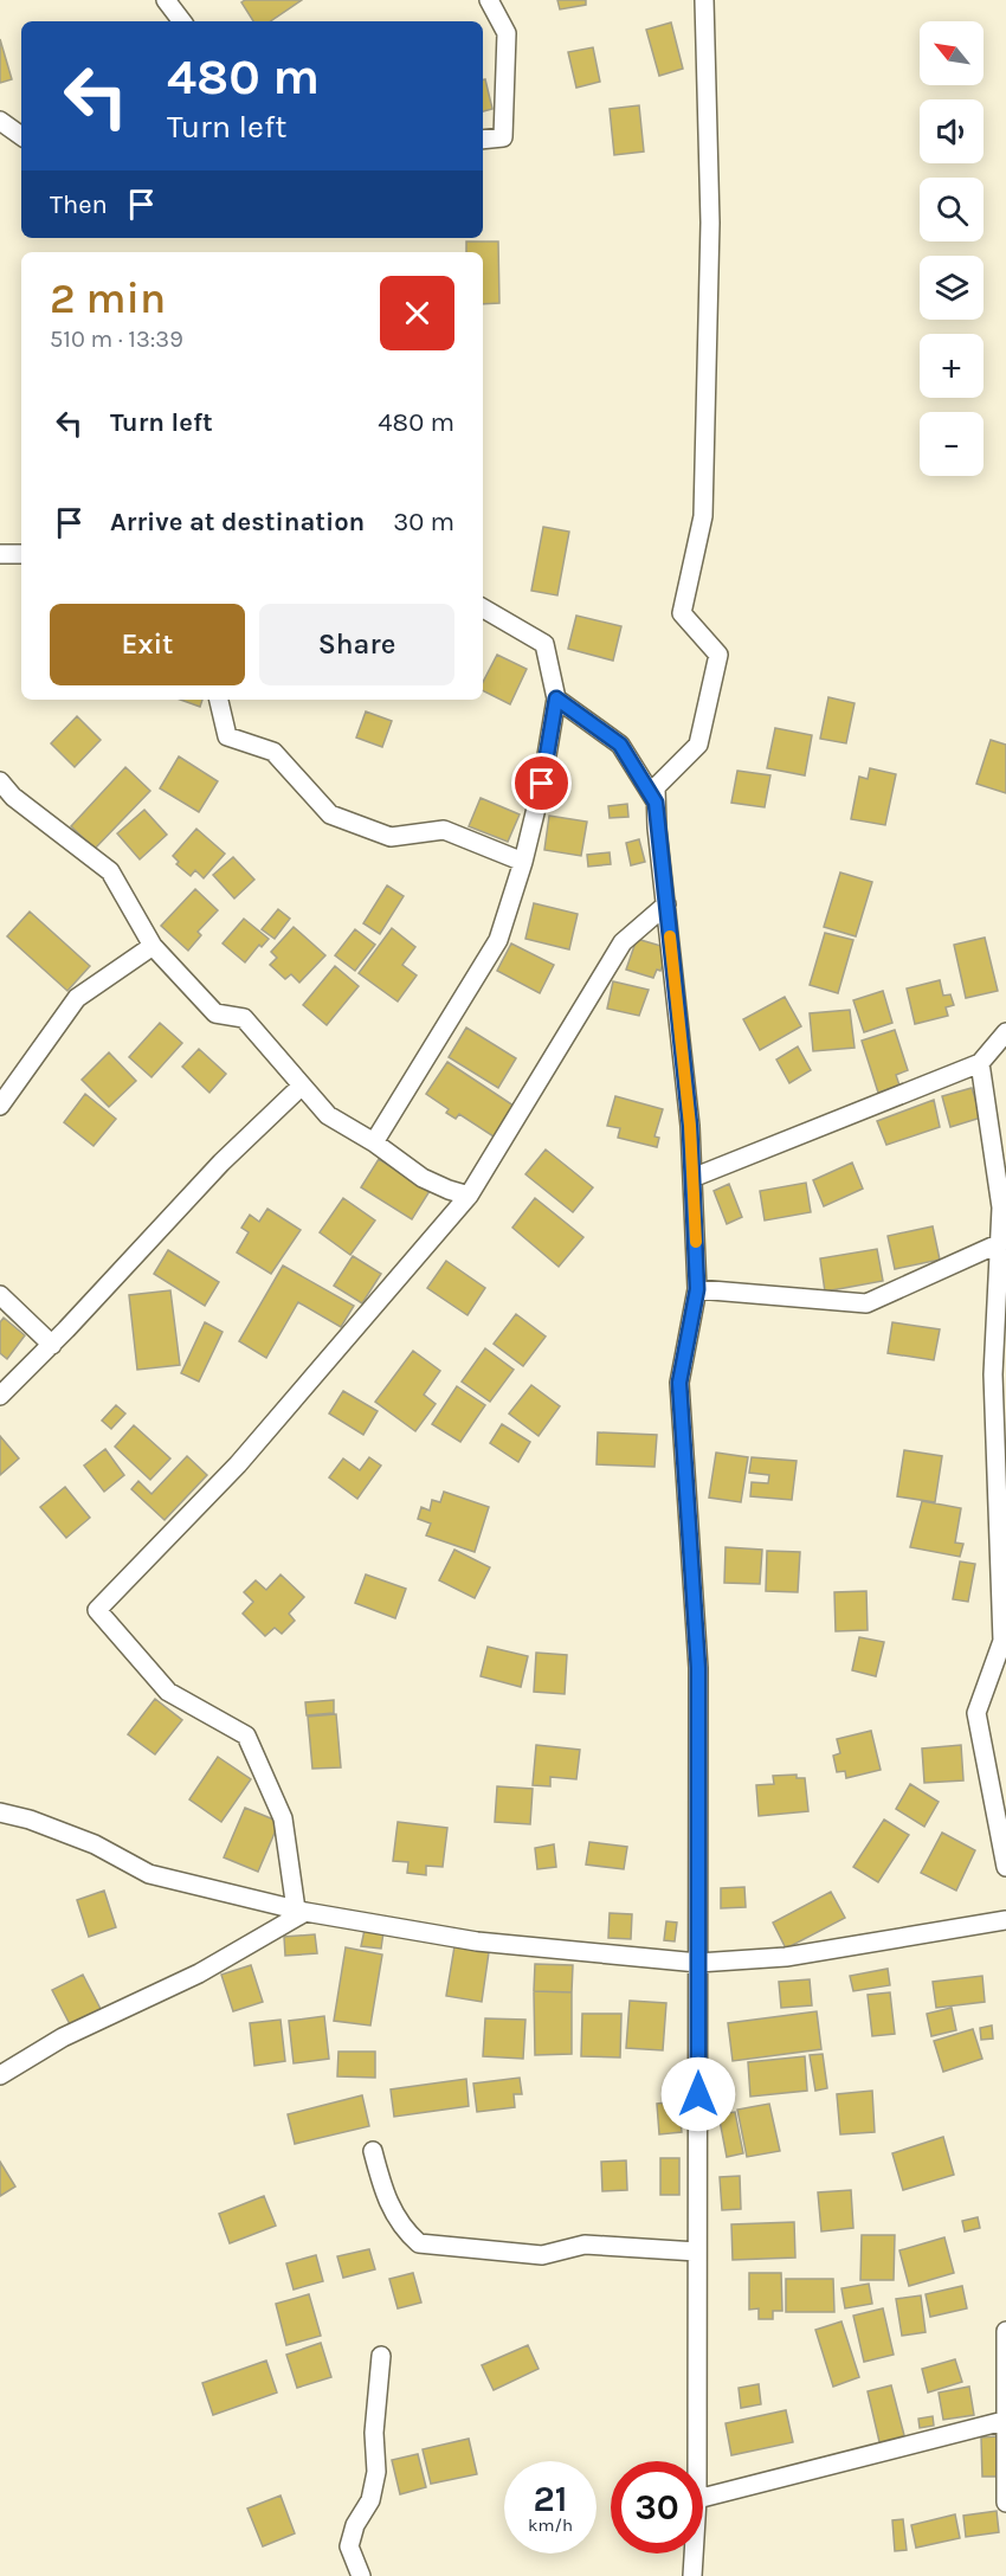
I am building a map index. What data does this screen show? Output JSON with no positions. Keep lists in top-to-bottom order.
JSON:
{
  "north": "top left",
  "page": {
    "map_buttons": ["+", "−"],
    "turn": ["480 m", "Turn left"],
    "then": "Then",
    "heading": ["2 min", "510 m · 13:39"],
    "list": [
      {
        "name": "Turn left",
        "value": "480 m"
      },
      {
        "name": "Arrive at destination",
        "value": "30 m"
      }
    ],
    "buttons": ["Exit", "Share"],
    "speed": "21 km/h",
    "limit": "30"
  }
}
